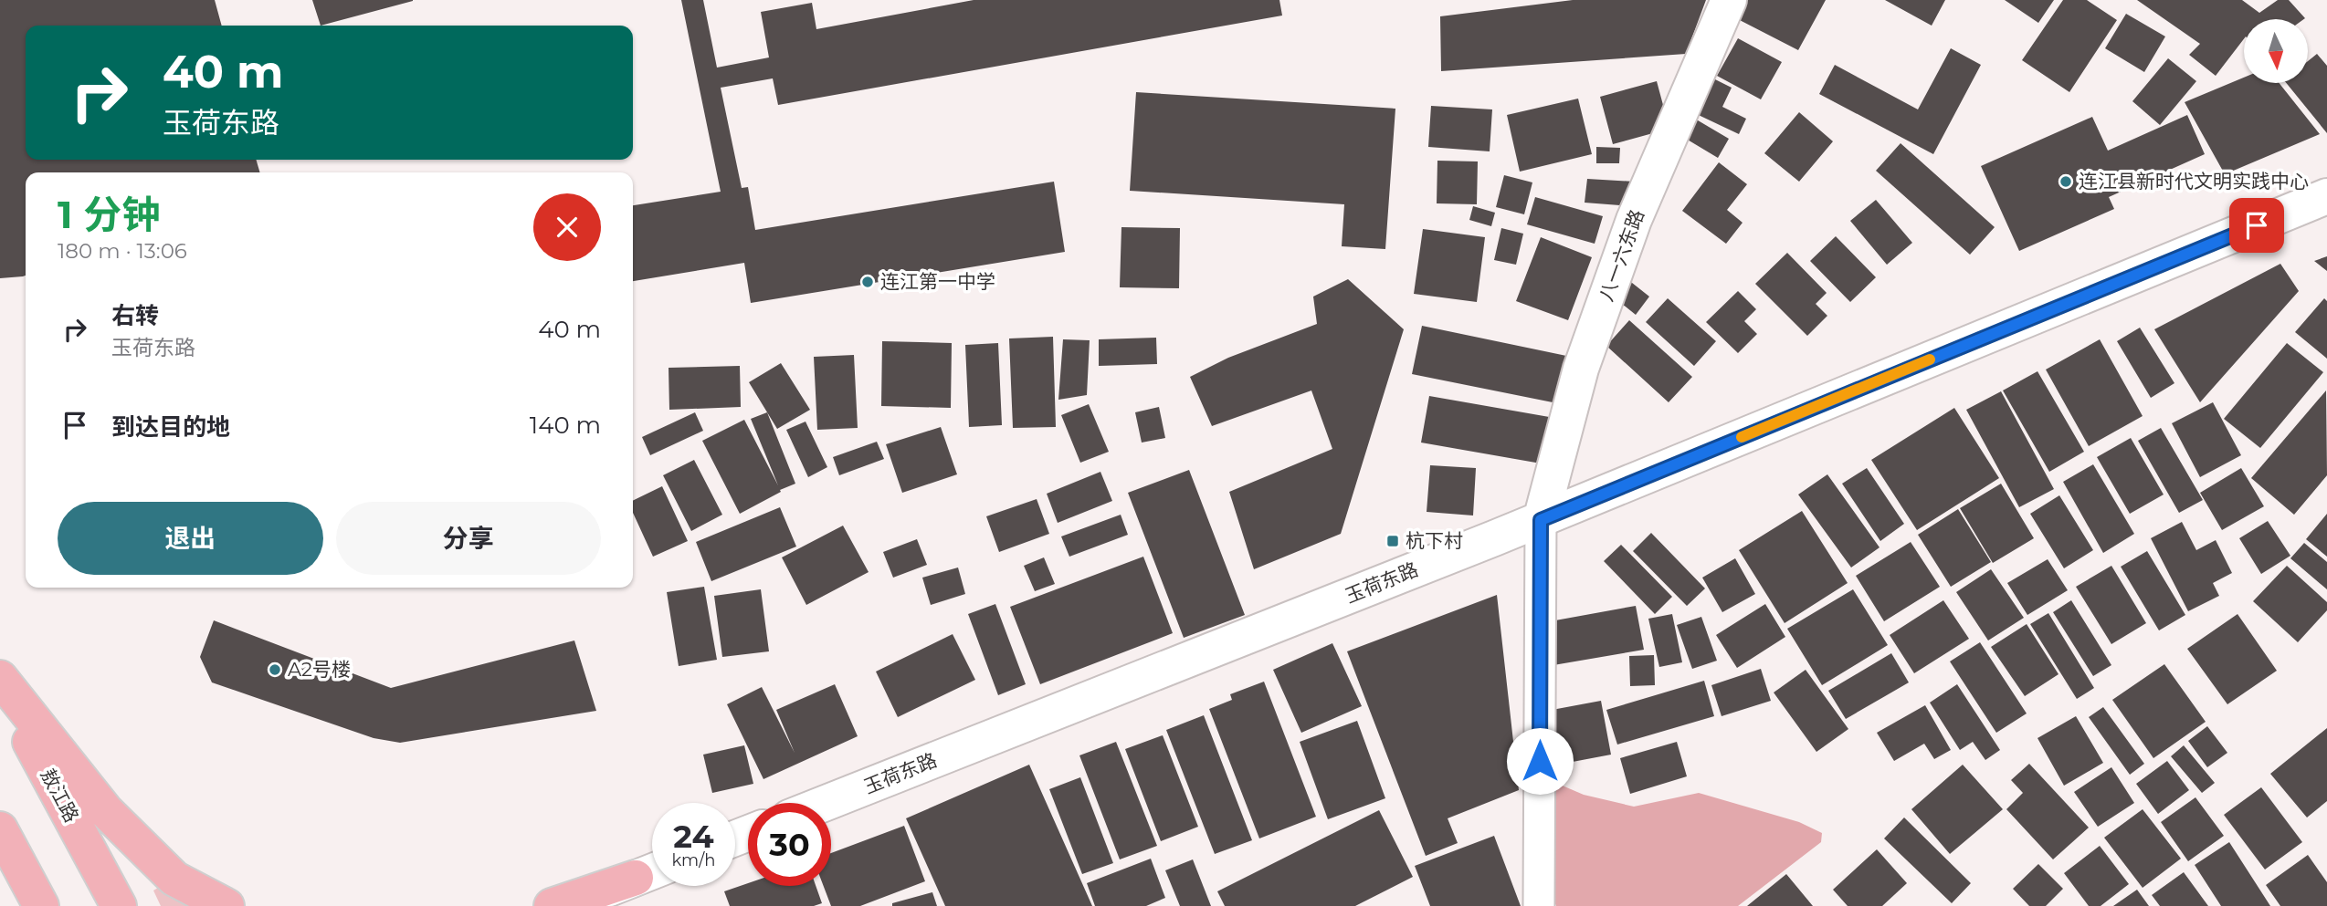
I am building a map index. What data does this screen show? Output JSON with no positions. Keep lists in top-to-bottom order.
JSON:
{
  "streets": {
    "main road": ["八一六东路", "玉荷东路", "敖江路"]
  },
  "crossings": [
    ["八一六东路", "玉荷东路"]
  ],
  "places": {
    "other": ["连江县新时代文明实践中心", "连江第一中学", "A2号楼"],
    "transit": ["杭下村"]
  },
  "north": "bottom",
  "page": {
    "turn": ["40 m", "玉荷东路"],
    "heading": ["1 分钟", "180 m · 13:06"],
    "list": [
      {
        "name": "右转",
        "note": "玉荷东路",
        "value": "40 m"
      },
      {
        "name": "到达目的地",
        "value": "140 m"
      }
    ],
    "buttons": ["退出", "分享"],
    "speed": "24 km/h",
    "limit": "30"
  }
}
